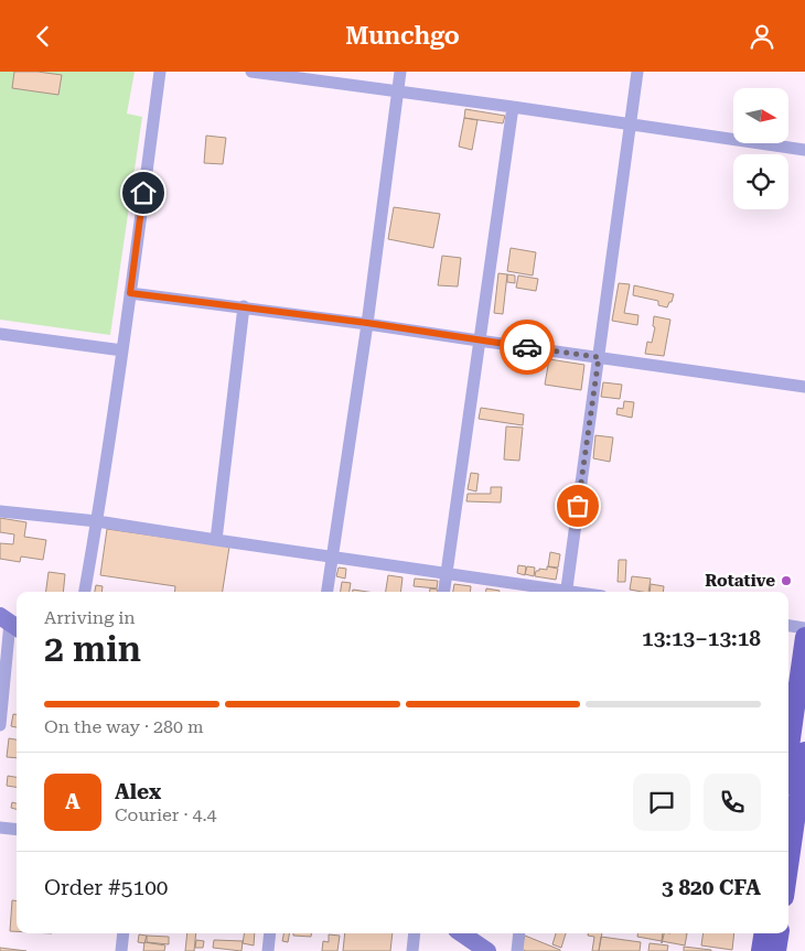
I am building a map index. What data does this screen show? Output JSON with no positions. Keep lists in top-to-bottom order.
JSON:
{
  "places": ["Rotative"],
  "north": "right",
  "page": {
    "header": "Munchgo",
    "heading": ["2 min", "Arriving in", "13:13–13:18"],
    "panel": [
      "Alex",
      "Courier · 4.4",
      "Order #5100",
      "3 820 CFA"
    ],
    "bar": "On the way · 280 m",
    "round": "A"
  }
}
